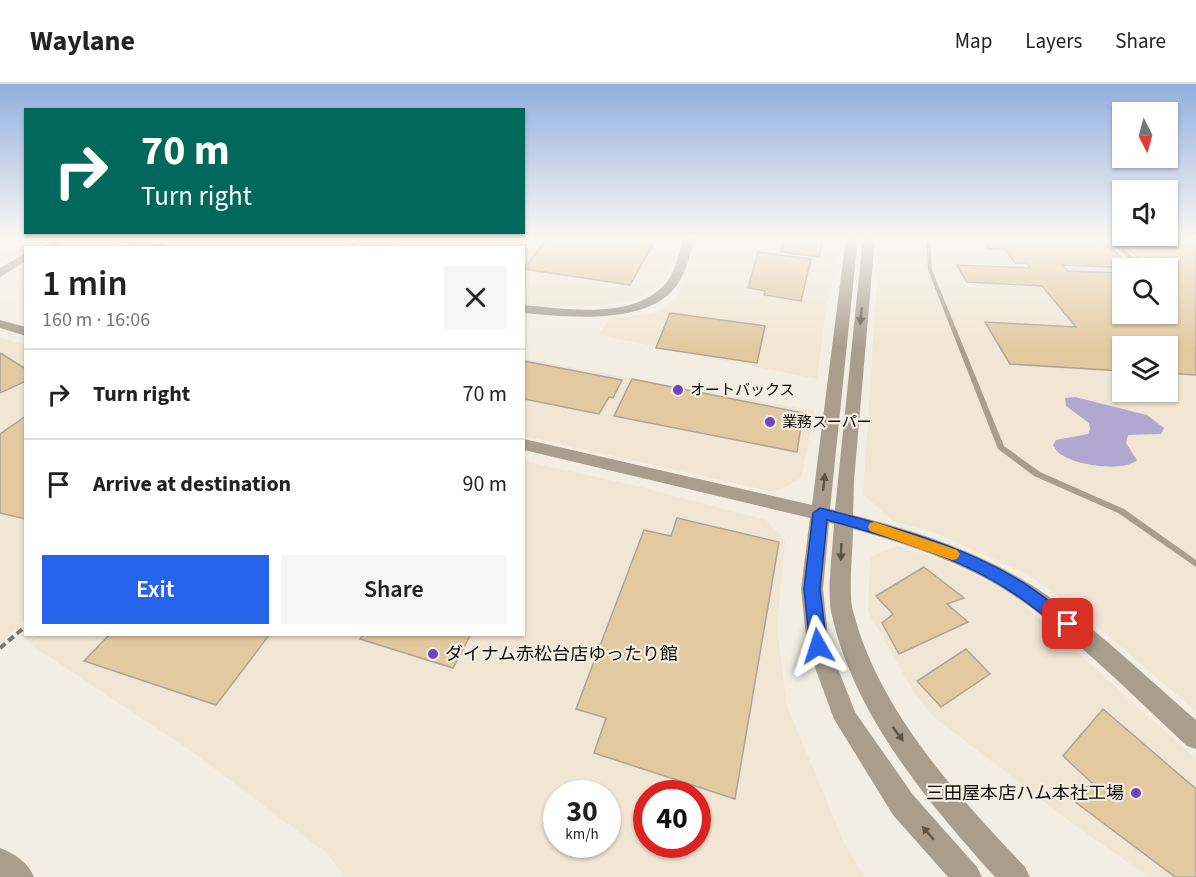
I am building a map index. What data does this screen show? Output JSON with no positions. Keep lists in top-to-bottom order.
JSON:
{
  "places": [
    "オートバックス",
    "業務スーパー",
    "ダイナム赤松台店ゆったり館",
    "三田屋本店ハム本社工場"
  ],
  "north": "bottom",
  "page": {
    "header": "Waylane",
    "nav": ["Map", "Layers", "Share"],
    "turn": ["70 m", "Turn right"],
    "heading": ["1 min", "160 m · 16:06"],
    "list": [
      {
        "name": "Turn right",
        "value": "70 m"
      },
      {
        "name": "Arrive at destination",
        "value": "90 m"
      }
    ],
    "buttons": ["Exit", "Share"],
    "speed": "30 km/h",
    "limit": "40"
  }
}
